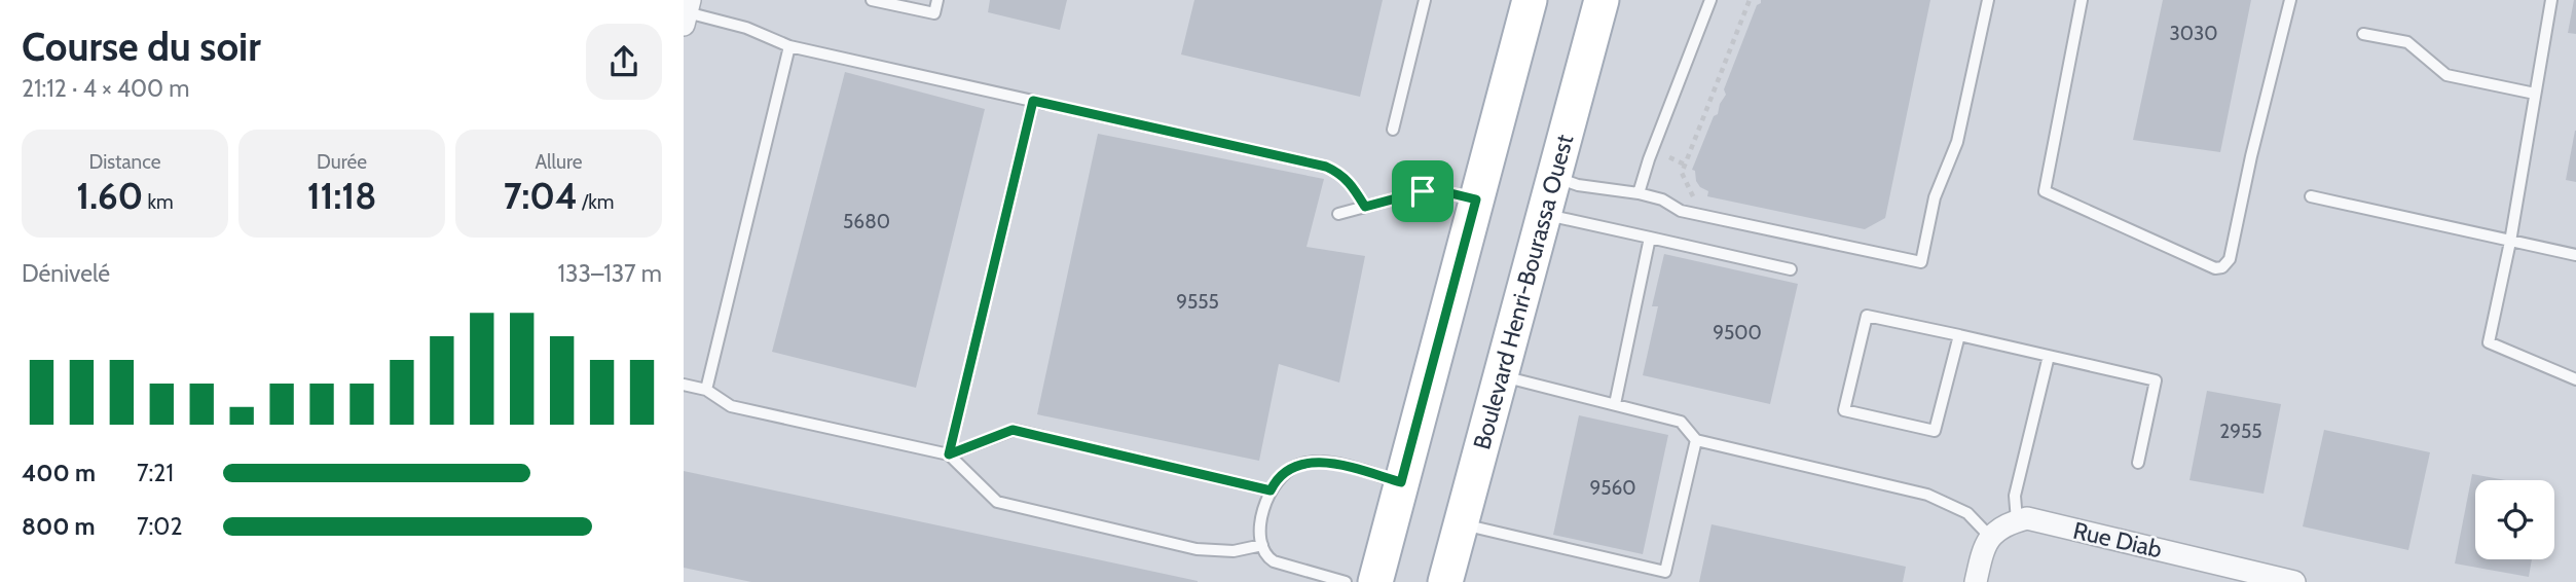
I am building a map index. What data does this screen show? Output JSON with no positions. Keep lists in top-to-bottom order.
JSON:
{
  "streets": {
    "main road": ["Boulevard Henri-Bourassa Ouest"],
    "street": ["Rue Diab"]
  },
  "house_numbers": [
    "3030",
    "5680",
    "9555",
    "9500",
    "2955",
    "9560"
  ],
  "page": {
    "heading": ["Course du soir", "21:12 · 4 × 400 m"],
    "stats": [
      ["Distance", "1.60 km"],
      ["Durée", "11:18"],
      ["Allure", "7:04 /km"]
    ],
    "chart": ["Dénivelé", "133–137 m"],
    "list": [
      {
        "name": "400 m",
        "note": "7:21"
      },
      {
        "name": "800 m",
        "note": "7:02"
      }
    ]
  }
}
